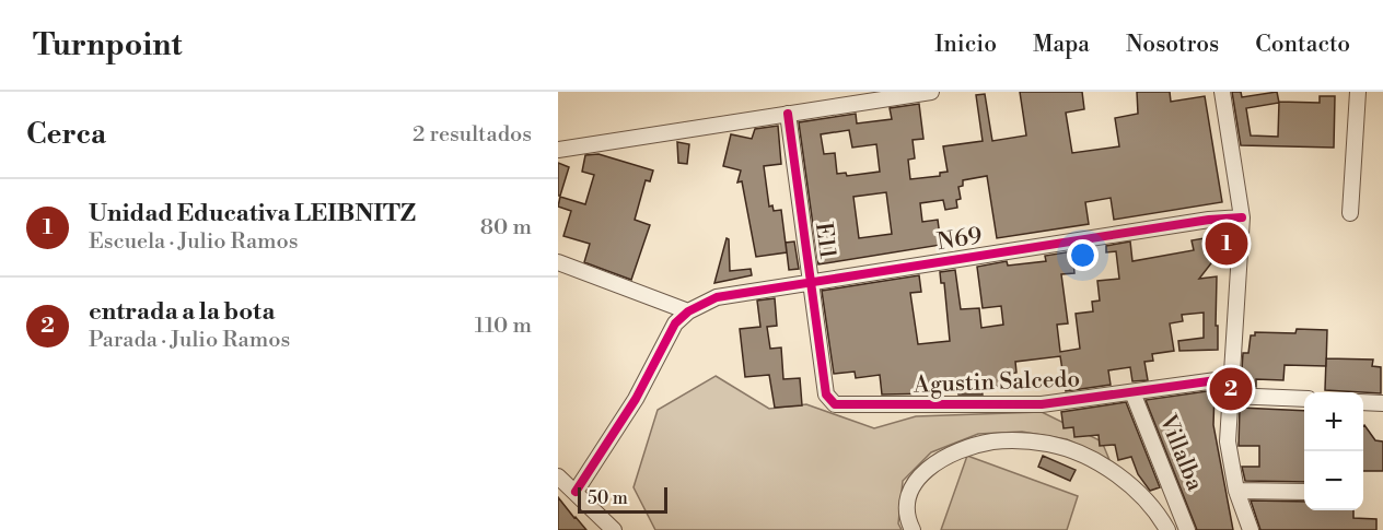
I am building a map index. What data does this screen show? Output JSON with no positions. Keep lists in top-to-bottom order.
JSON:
{
  "streets": {
    "street": [
      "N69",
      "E11",
      "Agustin Salcedo",
      "Villalba"
    ]
  },
  "crossings": [
    ["N69", "E11"],
    ["E11", "Agustin Salcedo"],
    ["Agustin Salcedo", "Villalba"]
  ],
  "scale_bar": "50 m",
  "page": {
    "header": "Turnpoint",
    "nav": [
      "Inicio",
      "Mapa",
      "Nosotros",
      "Contacto"
    ],
    "heading": ["Cerca", "2 resultados"],
    "list": [
      {
        "mark": "1",
        "name": "Unidad Educativa LEIBNITZ",
        "note": "Escuela · Julio Ramos",
        "value": "80 m"
      },
      {
        "mark": "2",
        "name": "entrada a la bota",
        "note": "Parada · Julio Ramos",
        "value": "110 m"
      }
    ],
    "pins": ["1", "2"],
    "map_buttons": ["+", "−"],
    "scale": "50 m"
  }
}
